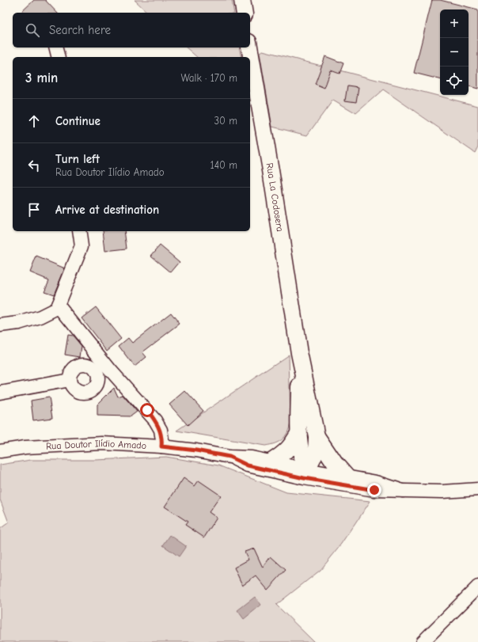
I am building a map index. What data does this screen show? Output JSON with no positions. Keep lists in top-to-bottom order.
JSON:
{
  "streets": {
    "main road": ["Rua La Codosera"],
    "street": ["Rua Doutor Ilídio Amado"]
  },
  "page": {
    "map_buttons": ["+", "−"],
    "search": "Search here",
    "heading": ["3 min", "Walk · 170 m"],
    "list": [
      ["Continue", "30 m"],
      ["Turn left", "Rua Doutor Ilídio Amado", "140 m"],
      "Arrive at destination"
    ]
  }
}
